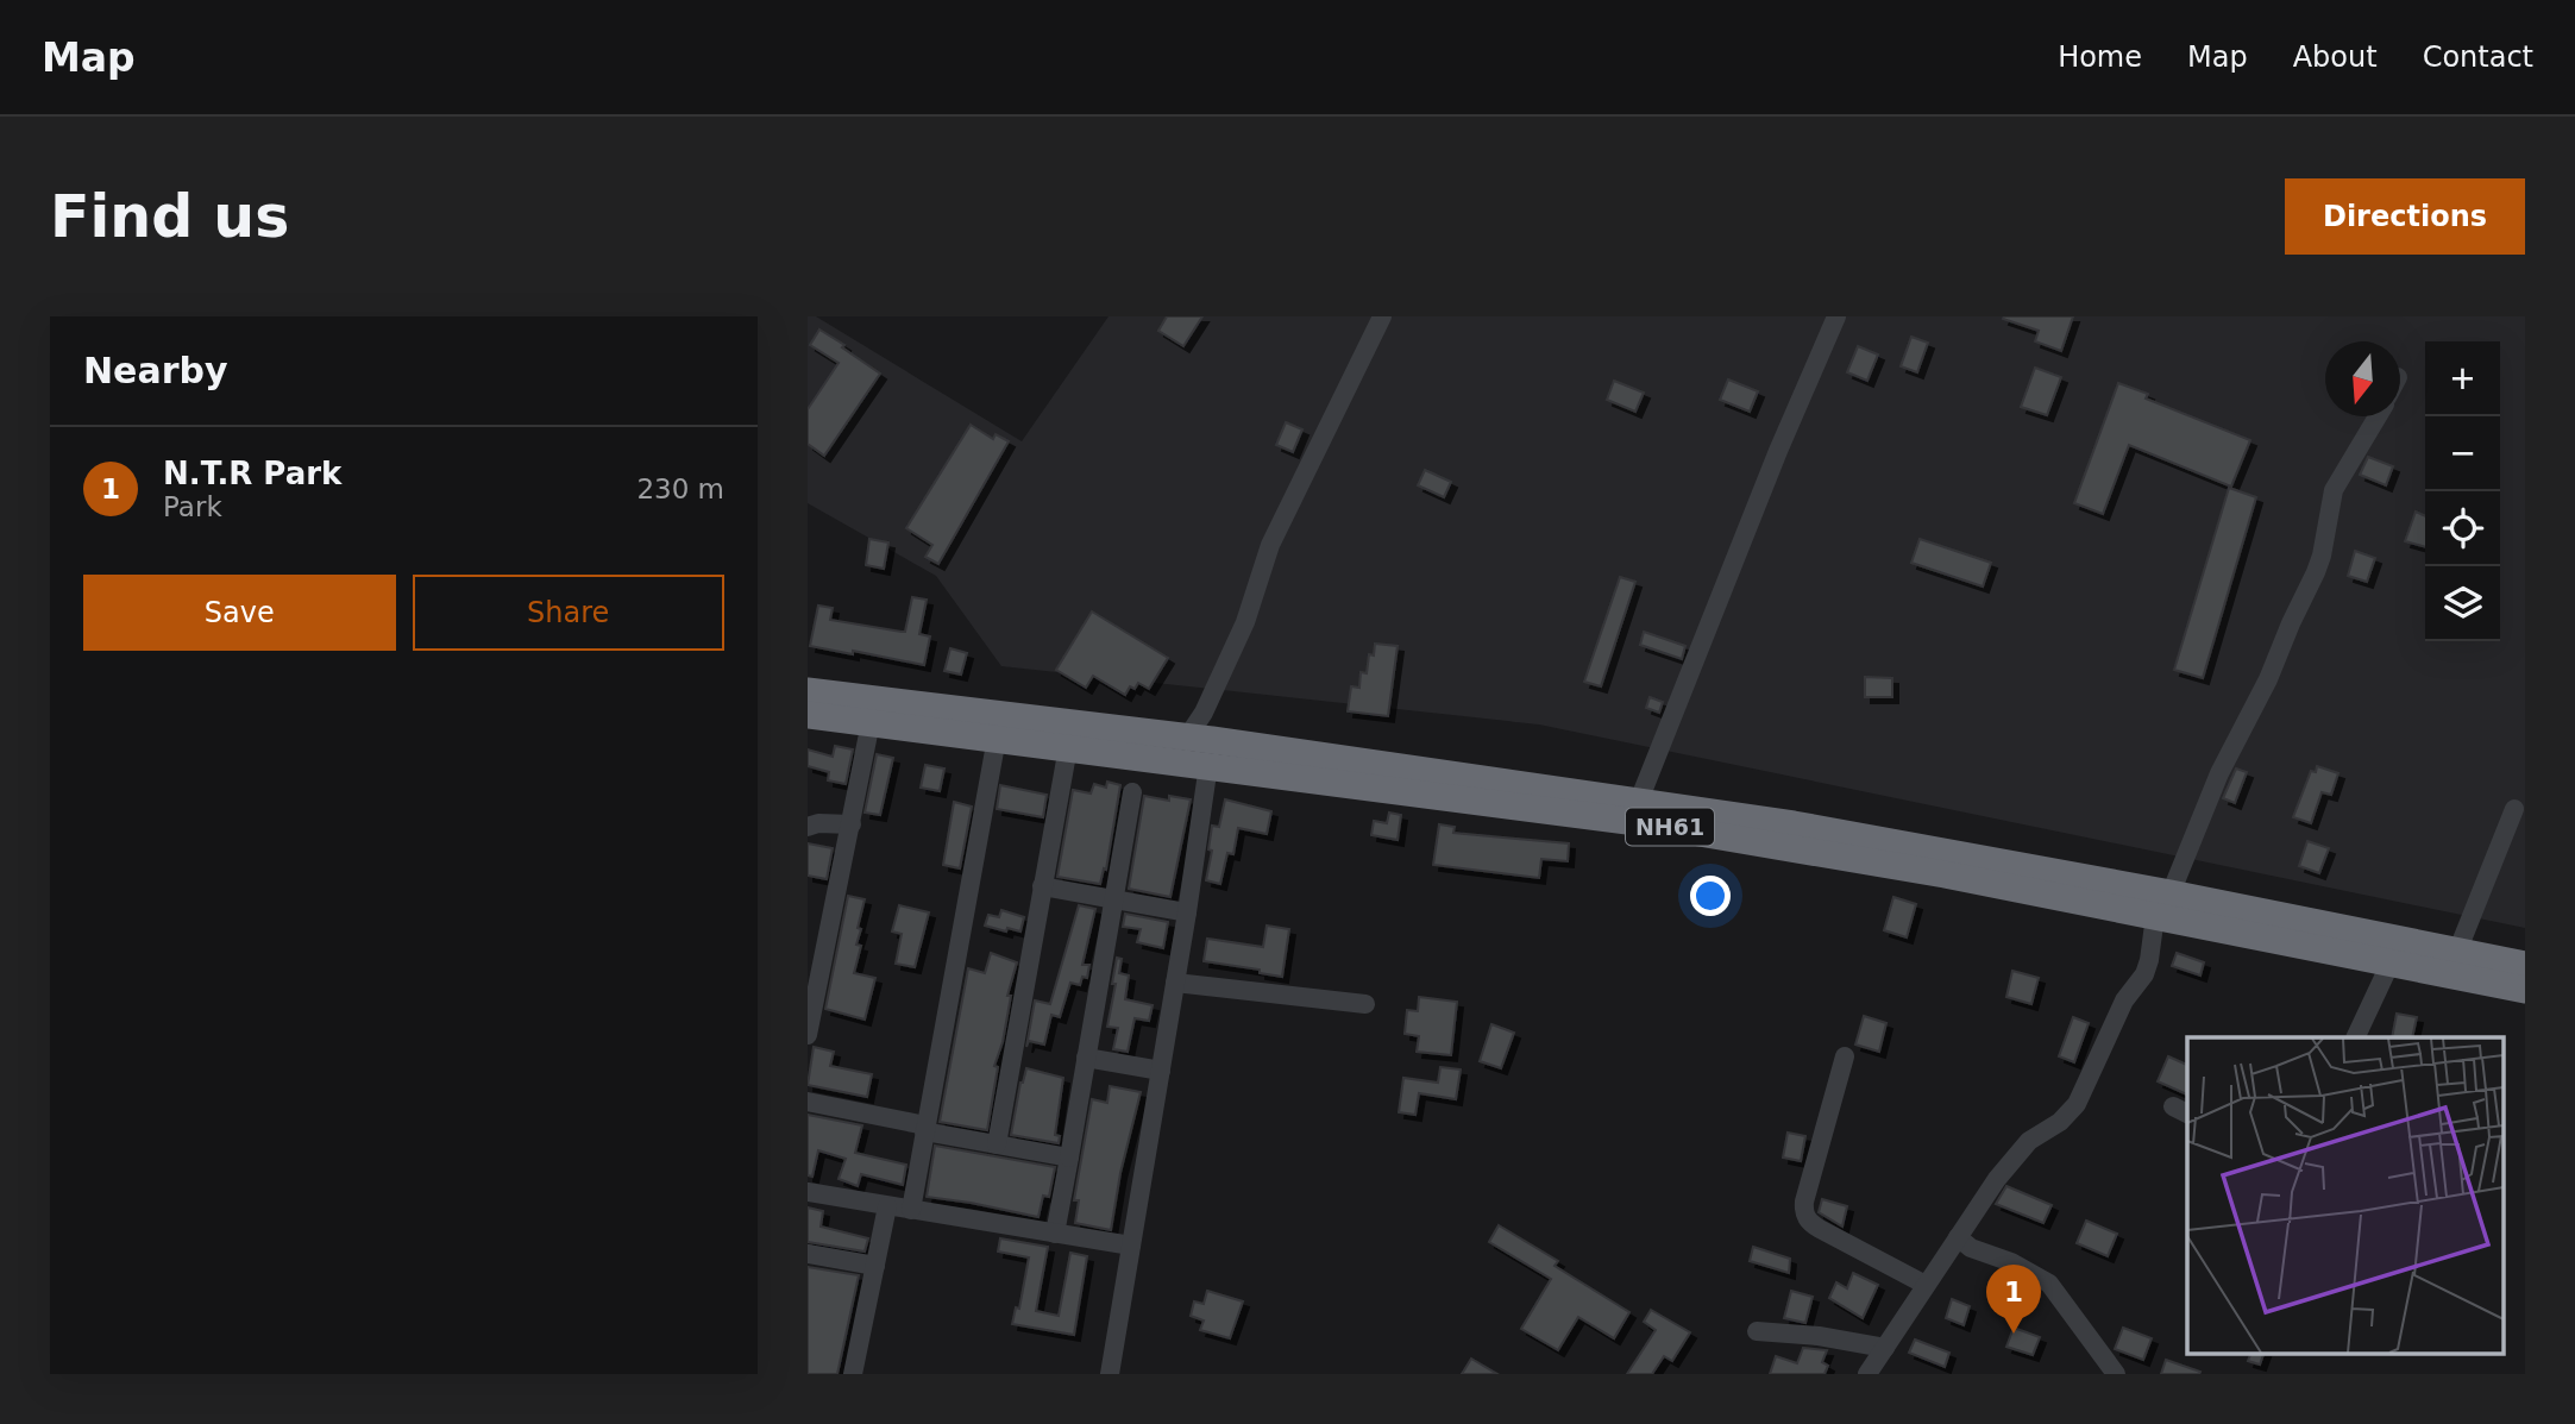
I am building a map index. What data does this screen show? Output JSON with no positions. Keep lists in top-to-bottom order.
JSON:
{
  "streets": {
    "highway": ["NH61"]
  },
  "north": "bottom",
  "page": {
    "header": "Map",
    "nav": [
      "Home",
      "Map",
      "About",
      "Contact"
    ],
    "buttons": [
      "Directions",
      ["Save", "Share"]
    ],
    "title": "Find us",
    "heading": "Nearby",
    "map_buttons": ["+", "−"],
    "list": [
      {
        "mark": "1",
        "name": "N.T.R Park",
        "note": "Park",
        "value": "230 m"
      }
    ],
    "pins": "1"
  }
}
